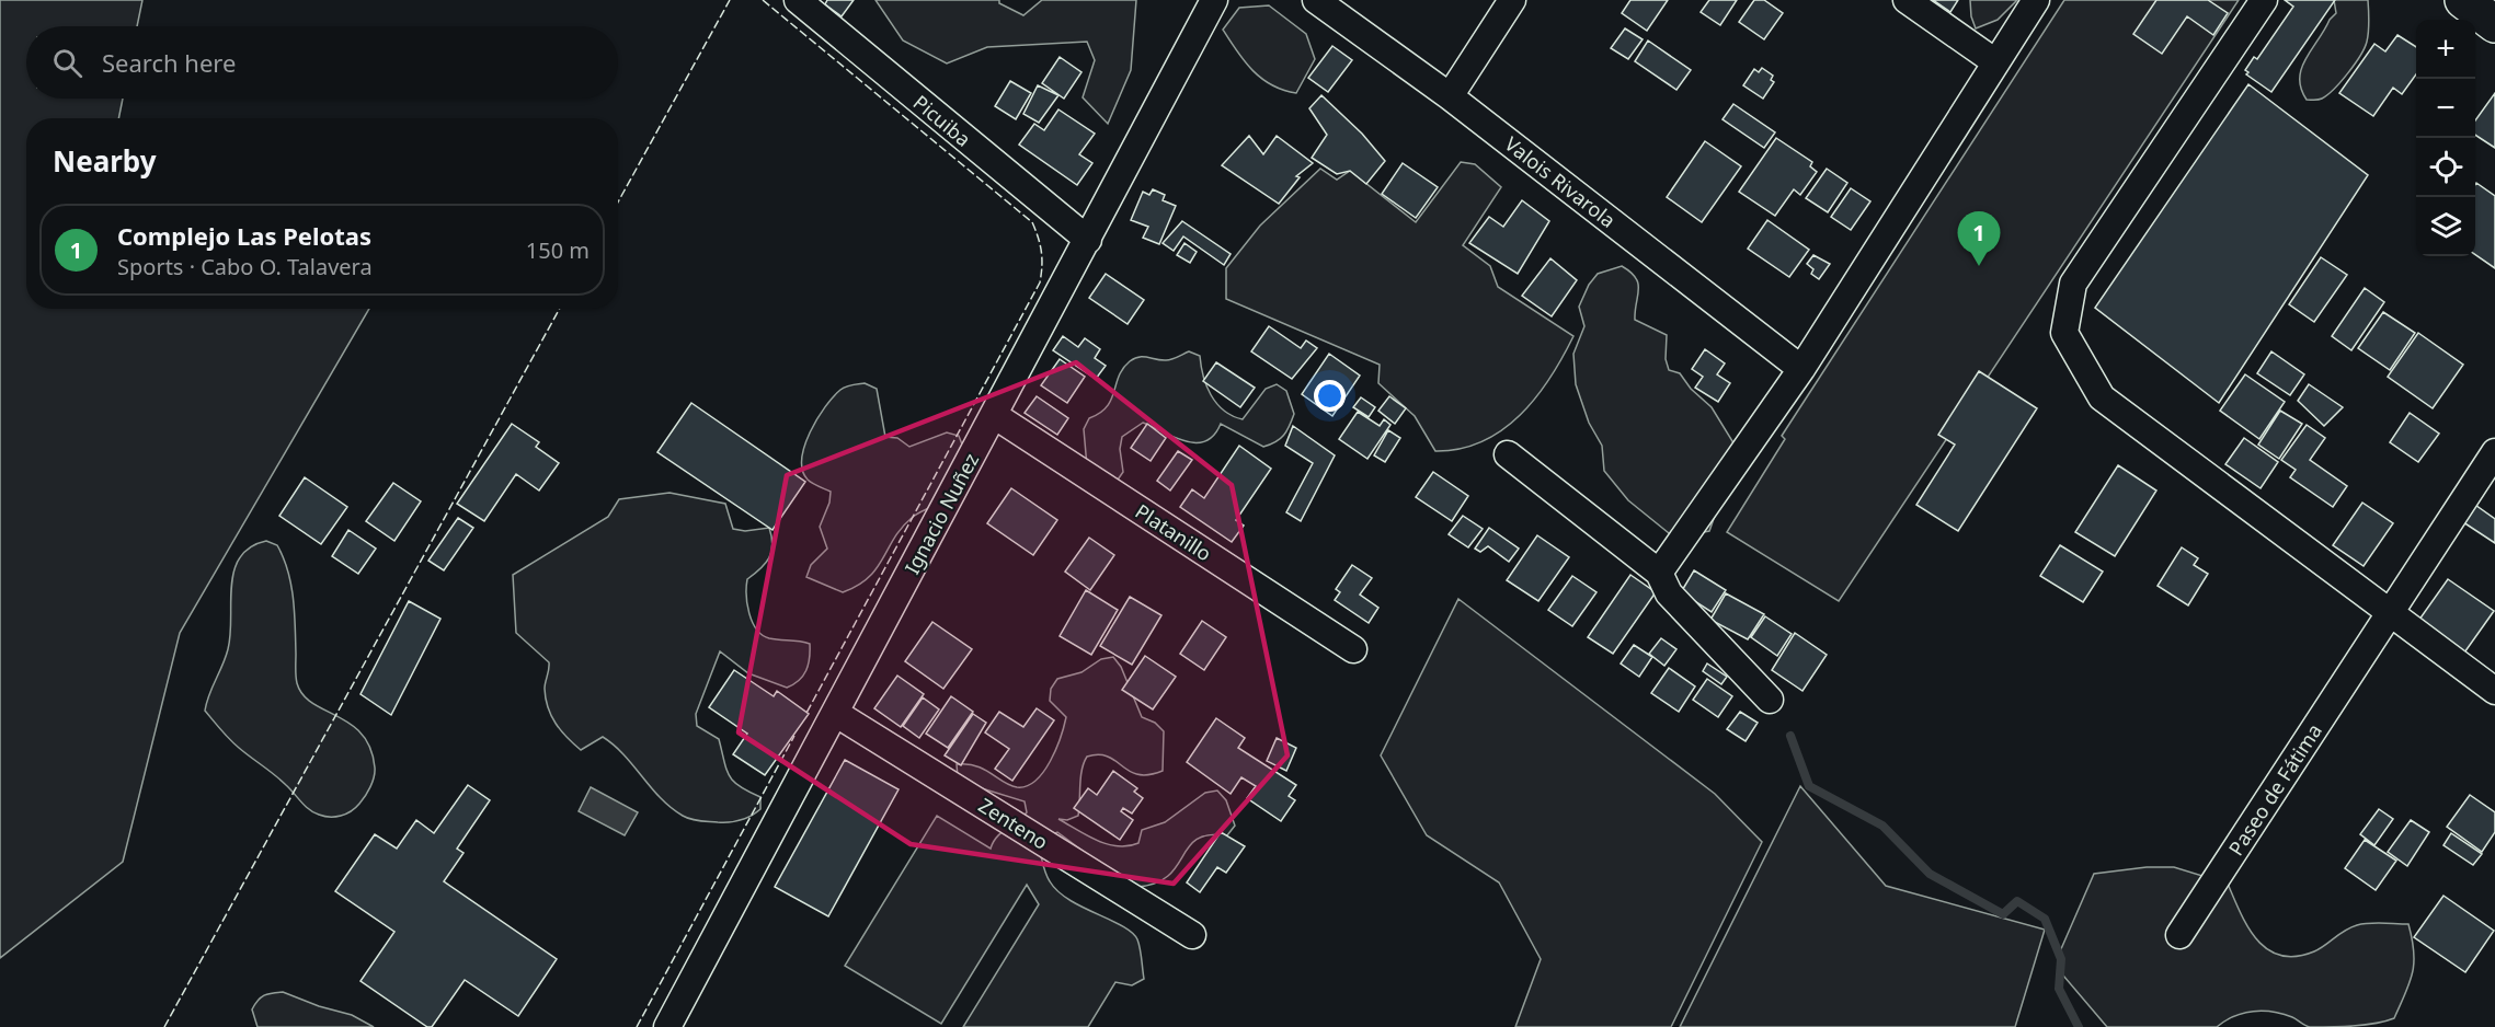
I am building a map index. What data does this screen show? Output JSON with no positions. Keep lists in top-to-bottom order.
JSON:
{
  "streets": {
    "street": [
      "Picuiba",
      "Valois Rivarola",
      "Ignacio Nuñez",
      "Platanillo",
      "Paseo de Fátima",
      "Zenteno"
    ]
  },
  "crossings": [
    ["Picuiba", "Ignacio Nuñez"],
    ["Ignacio Nuñez", "Platanillo"],
    ["Ignacio Nuñez", "Zenteno"]
  ],
  "page": {
    "map_buttons": ["+", "−"],
    "search": "Search here",
    "heading": "Nearby",
    "list": [
      {
        "mark": "1",
        "name": "Complejo Las Pelotas",
        "note": "Sports · Cabo O. Talavera",
        "value": "150 m"
      }
    ],
    "pins": "1"
  }
}
